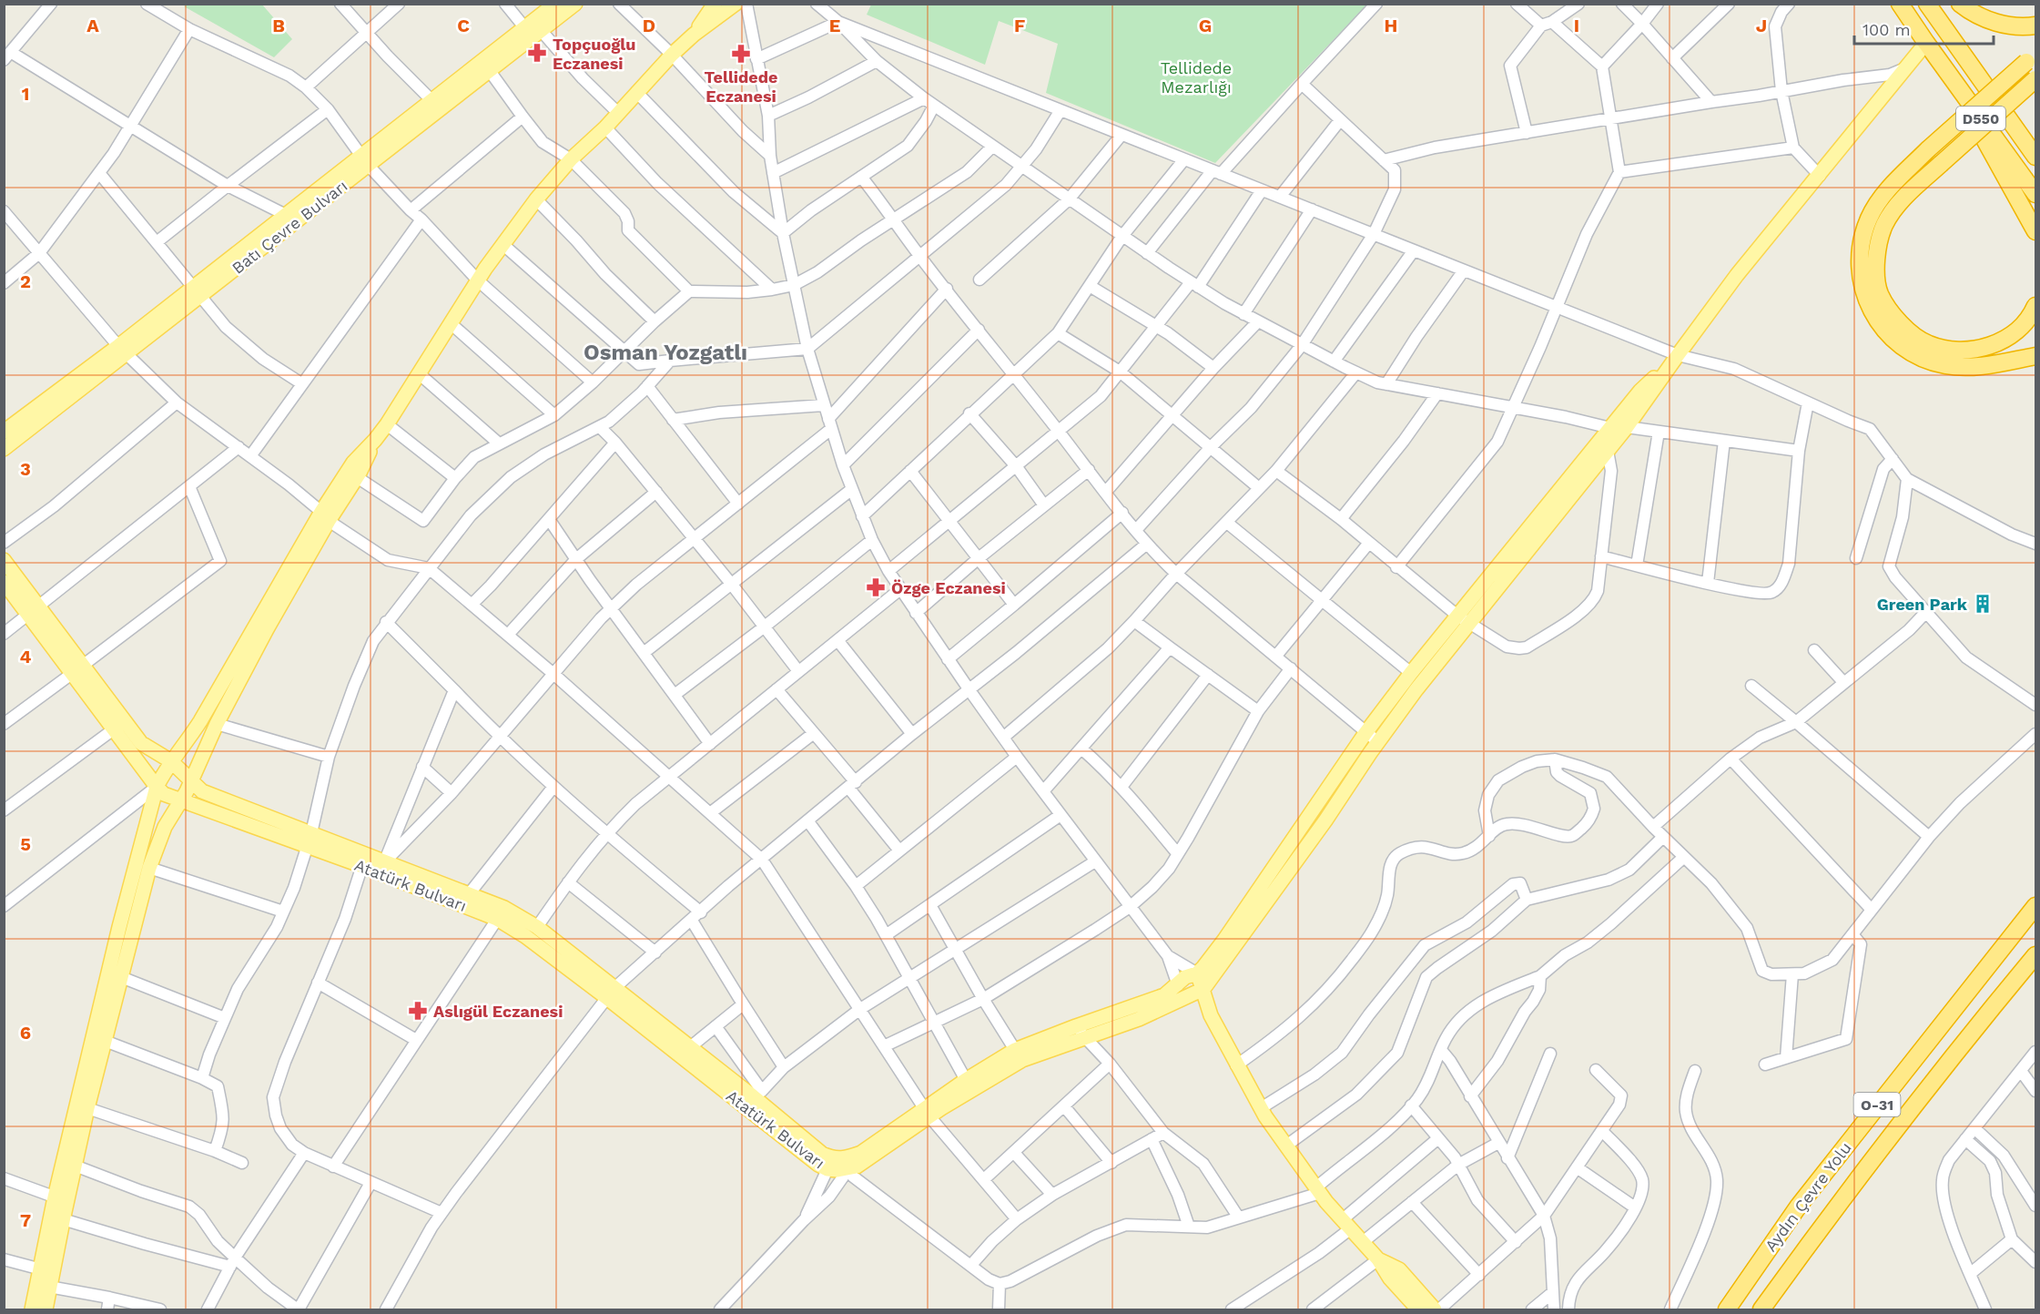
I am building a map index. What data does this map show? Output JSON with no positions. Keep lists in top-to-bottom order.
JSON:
{
  "streets": {
    "highway": ["D550", "O-31", "Aydın Çevre Yolu"],
    "main road": ["Batı Çevre Bulvarı", "Atatürk Bulvarı"]
  },
  "districts": ["Osman Yozgatlı"],
  "parks": ["Tellidede Mezarlığı"],
  "places": {
    "pharmacy": [
      "Topçuoğlu Eczanesi",
      "Tellidede Eczanesi",
      "Özge Eczanesi",
      "Aslıgül Eczanesi"
    ],
    "building": ["Green Park"]
  },
  "scale_bar": "100 m",
  "grid": {
    "columns": [
      "A",
      "B",
      "C",
      "D",
      "E",
      "F",
      "G",
      "H",
      "I",
      "J"
    ],
    "rows": [
      "1",
      "2",
      "3",
      "4",
      "5",
      "6",
      "7"
    ]
  }
}
